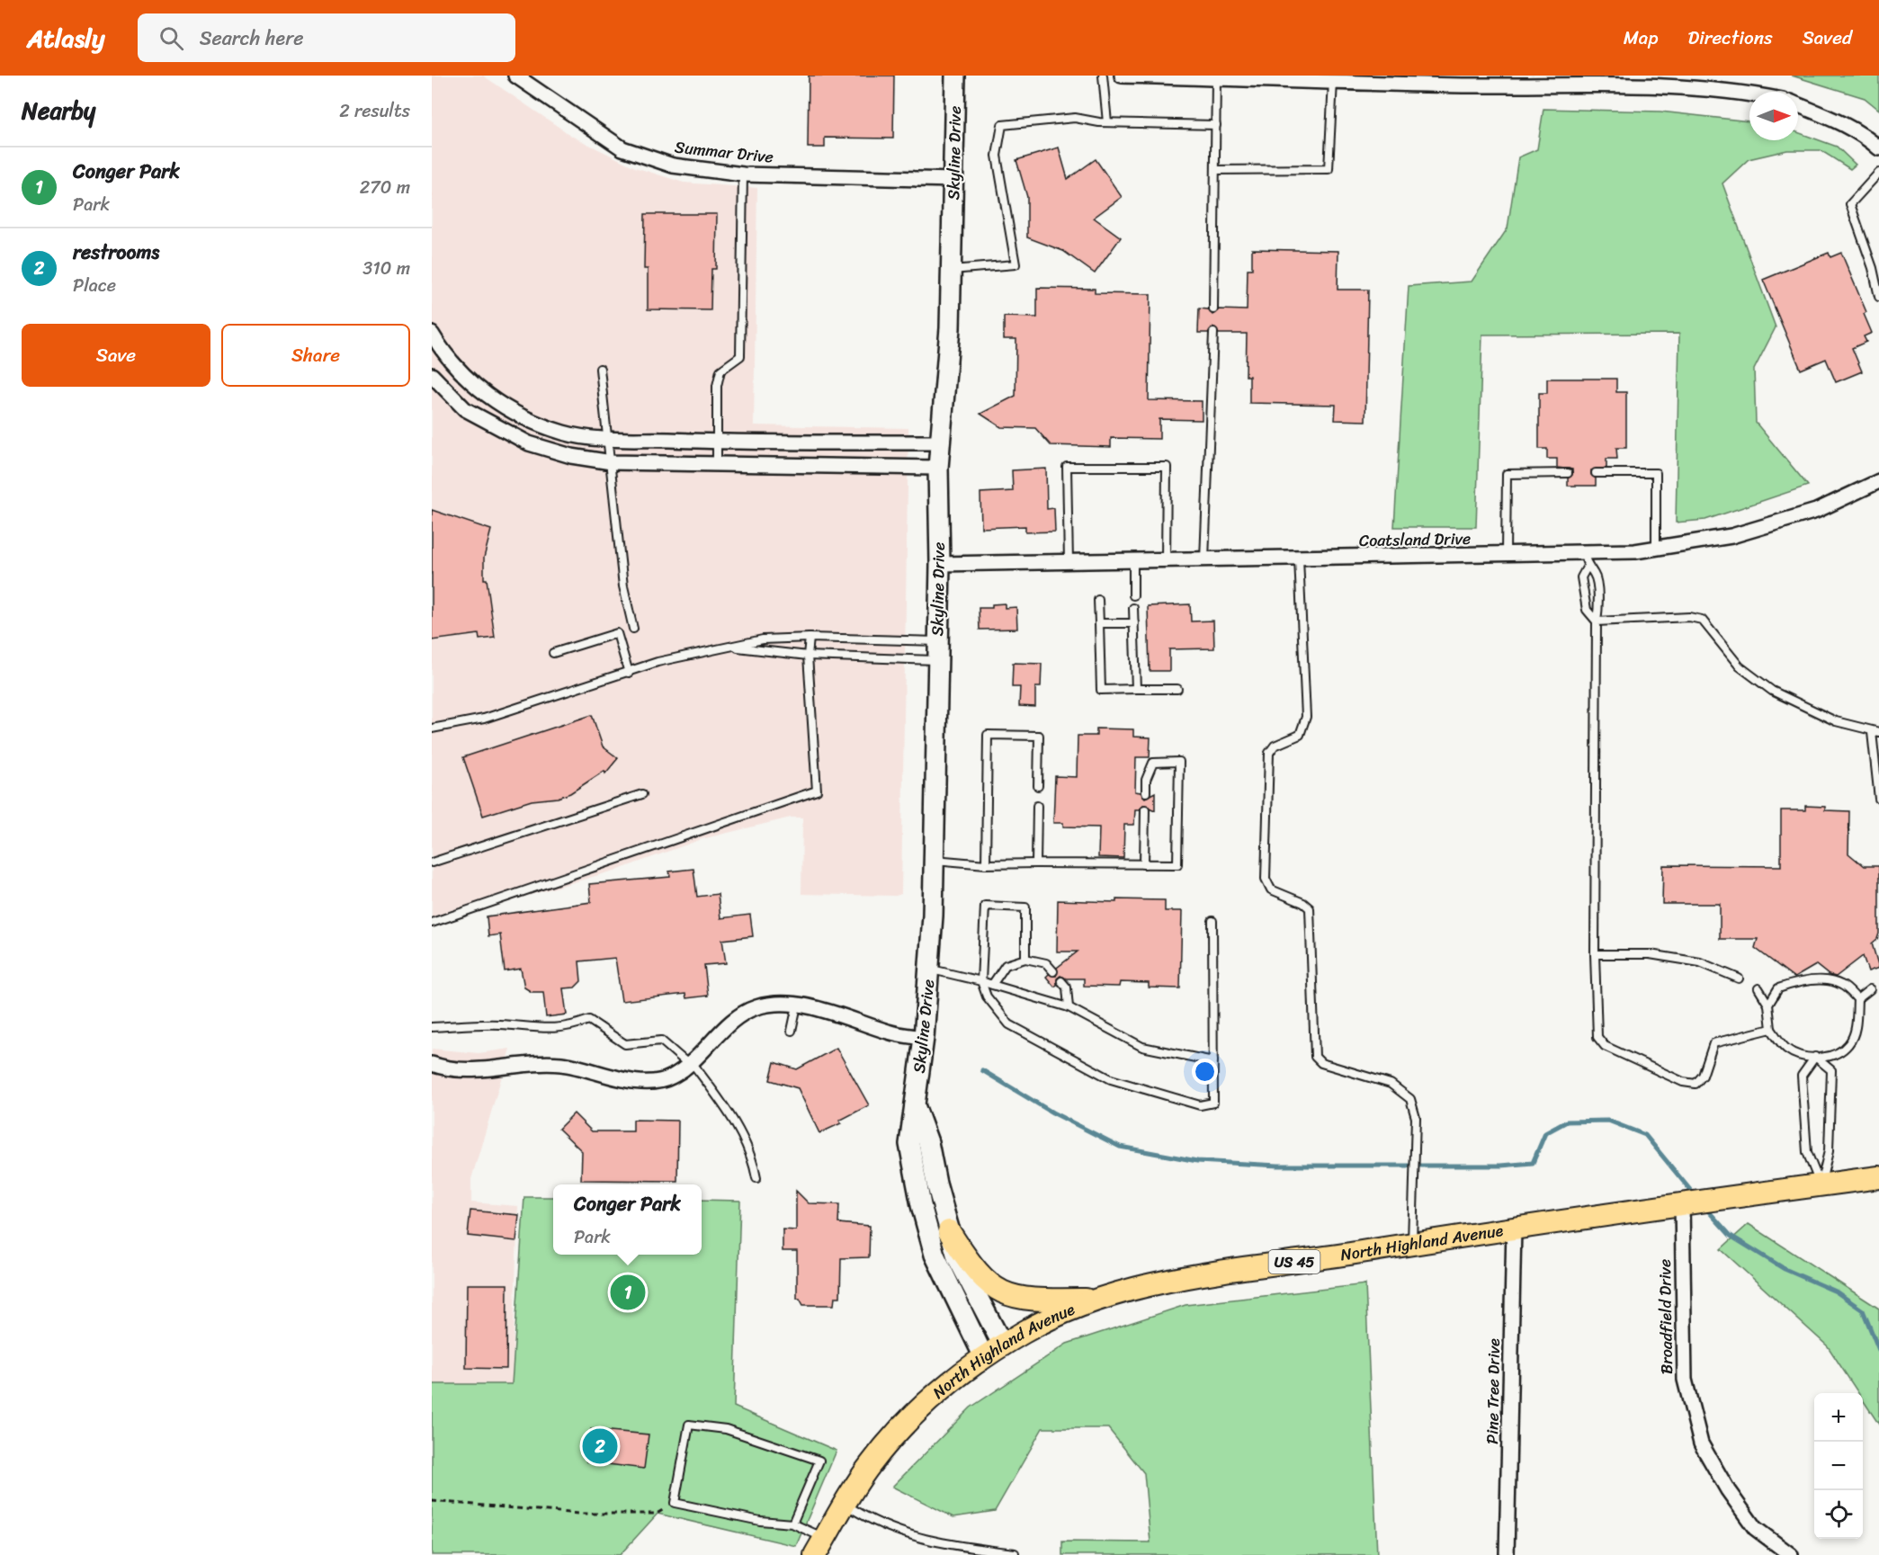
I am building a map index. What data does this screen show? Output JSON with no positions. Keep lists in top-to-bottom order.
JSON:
{
  "streets": {
    "main road": ["North Highland Avenue", "US 45"],
    "street": [
      "Summar Drive",
      "Skyline Drive",
      "Coatsland Drive",
      "Broadfield Drive",
      "Pine Tree Drive"
    ]
  },
  "crossings": [
    ["Summar Drive", "Skyline Drive"],
    ["Skyline Drive", "Coatsland Drive"],
    ["Skyline Drive", "North Highland Avenue"],
    ["North Highland Avenue", "Broadfield Drive"],
    ["North Highland Avenue", "Pine Tree Drive"]
  ],
  "north": "right",
  "page": {
    "header": "Atlasly",
    "search": "Search here",
    "nav": ["Map", "Directions", "Saved"],
    "heading": ["Nearby", "2 results"],
    "list": [
      {
        "mark": "1",
        "name": "Conger Park",
        "note": "Park",
        "value": "270 m"
      },
      {
        "mark": "2",
        "name": "restrooms",
        "note": "Place",
        "value": "310 m"
      }
    ],
    "buttons": ["Save", "Share"],
    "popup": ["Conger Park", "Park"],
    "pins": ["1", "2"],
    "map_buttons": ["+", "−"]
  }
}
